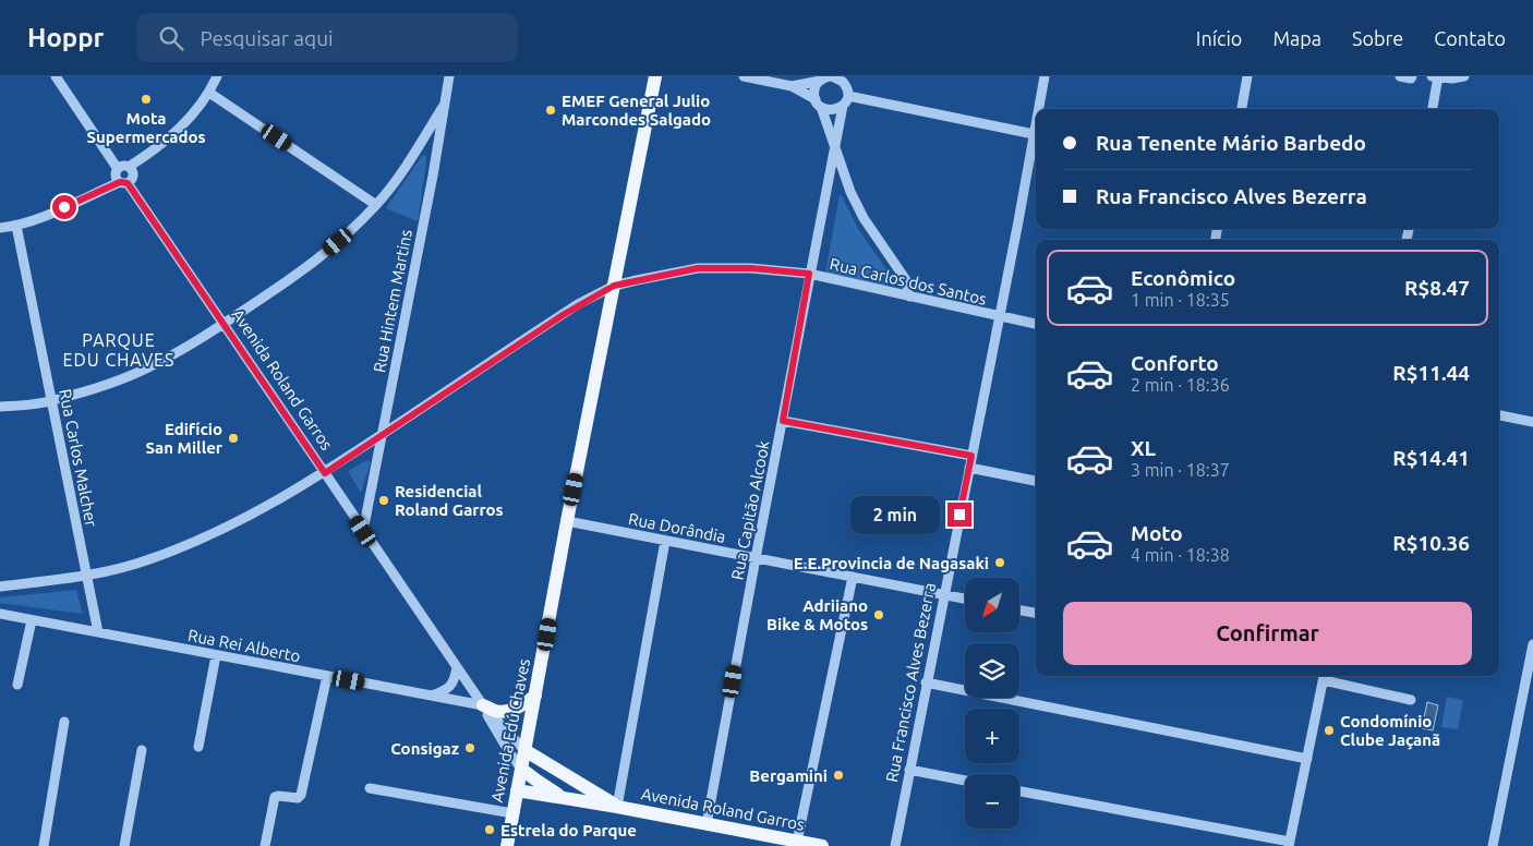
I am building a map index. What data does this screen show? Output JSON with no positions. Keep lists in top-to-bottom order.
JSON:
{
  "streets": {
    "main road": ["Avenida Roland Garros", "Avenida Edú Chaves"],
    "street": [
      "Rua Carlos dos Santos",
      "Rua Hintem Martins",
      "Rua Carlos Malcher",
      "Rua Capitão Alcook",
      "Rua Dorândia",
      "Rua Rei Alberto",
      "Rua Francisco Alves Bezerra"
    ]
  },
  "crossings": [
    ["Rua Carlos dos Santos", "Rua Hintem Martins"],
    ["Rua Carlos dos Santos", "Avenida Roland Garros"],
    ["Rua Carlos dos Santos", "Rua Carlos Malcher"],
    ["Rua Carlos dos Santos", "Rua Capitão Alcook"],
    ["Rua Carlos dos Santos", "Rua Francisco Alves Bezerra"],
    ["Rua Carlos dos Santos", "Avenida Edú Chaves"],
    ["Rua Hintem Martins", "Avenida Roland Garros"],
    ["Avenida Roland Garros", "Rua Capitão Alcook"],
    ["Avenida Roland Garros", "Rua Rei Alberto"],
    ["Avenida Roland Garros", "Avenida Edú Chaves"],
    ["Rua Carlos Malcher", "Rua Rei Alberto"],
    ["Rua Capitão Alcook", "Rua Dorândia"],
    ["Rua Dorândia", "Rua Francisco Alves Bezerra"],
    ["Rua Dorândia", "Avenida Edú Chaves"]
  ],
  "districts": ["PARQUE EDU CHAVES"],
  "places": [
    "Mota Supermercados",
    "EMEF General Julio Marcondes Salgado",
    "Edifício San Miller",
    "Residencial Roland Garros",
    "E.E.Provincia de Nagasaki",
    "Adriiano Bike & Motos",
    "Condomínio Clube Jaçanã",
    "Consigaz",
    "Bergamini",
    "Estrela do Parque"
  ],
  "north": "bottom left",
  "page": {
    "header": "Hoppr",
    "search": "Pesquisar aqui",
    "nav": [
      "Início",
      "Mapa",
      "Sobre",
      "Contato"
    ],
    "banner": ["Rua Tenente Mário Barbedo", "Rua Francisco Alves Bezerra"],
    "list": [
      {
        "name": "Econômico",
        "note": "1 min · 18:35",
        "value": "R$8.47"
      },
      {
        "name": "Conforto",
        "note": "2 min · 18:36",
        "value": "R$11.44"
      },
      {
        "name": "XL",
        "note": "3 min · 18:37",
        "value": "R$14.41"
      },
      {
        "name": "Moto",
        "note": "4 min · 18:38",
        "value": "R$10.36"
      }
    ],
    "bubble": "2 min",
    "map_buttons": ["+", "−"],
    "buttons": "Confirmar"
  }
}
